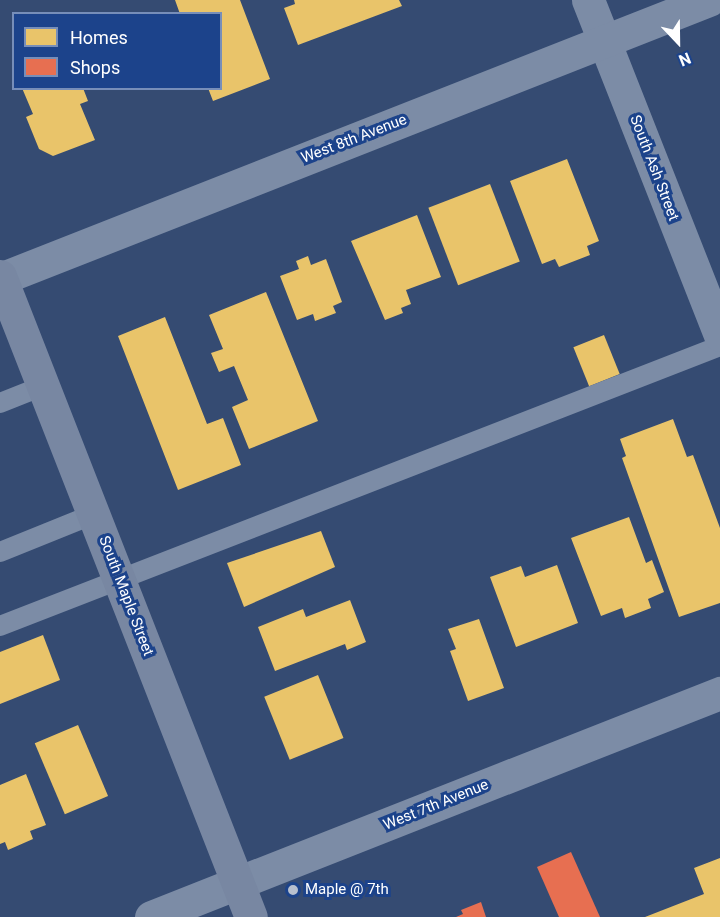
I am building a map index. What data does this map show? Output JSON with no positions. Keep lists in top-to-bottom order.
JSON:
{
  "streets": {
    "main road": ["South Maple Street"],
    "street": ["West 8th Avenue", "South Ash Street", "West 7th Avenue"]
  },
  "crossings": [
    ["West 8th Avenue", "South Ash Street"],
    ["West 8th Avenue", "South Maple Street"],
    ["South Maple Street", "West 7th Avenue"]
  ],
  "places": ["Maple @ 7th"],
  "legend": ["Homes", "Shops"],
  "north": "bottom"
}
